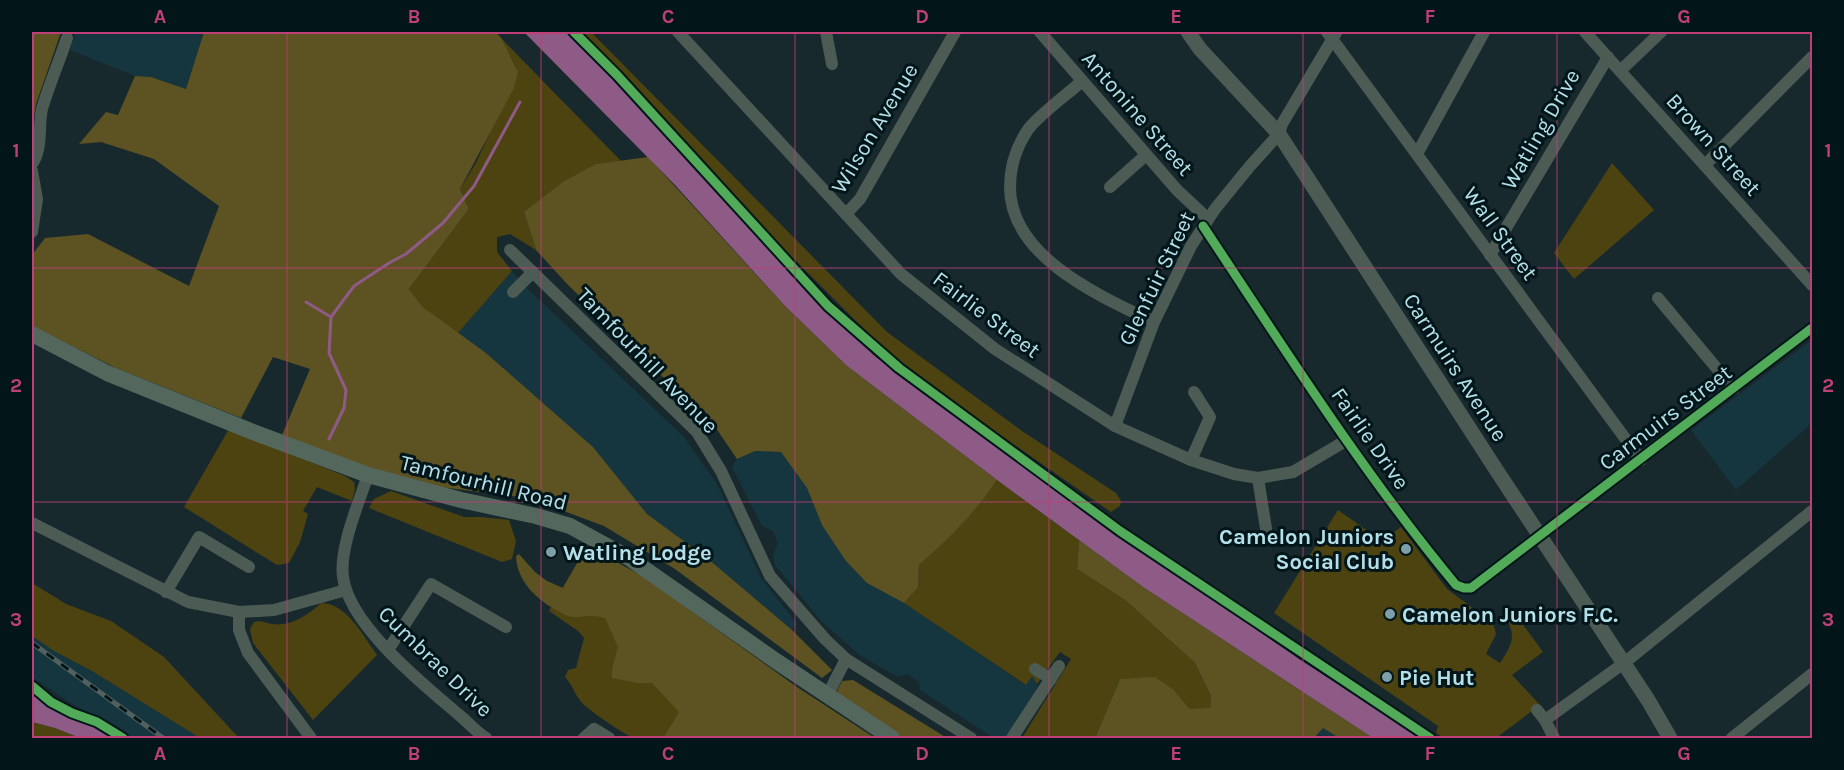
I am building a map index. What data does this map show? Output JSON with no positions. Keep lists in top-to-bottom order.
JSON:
{
  "streets": {
    "main road": ["Tamfourhill Road"],
    "street": [
      "Antonine Street",
      "Wilson Avenue",
      "Watling Drive",
      "Brown Street",
      "Wall Street",
      "Glenfuir Street",
      "Fairlie Street",
      "Tamfourhill Avenue",
      "Carmuirs Avenue",
      "Carmuirs Street",
      "Fairlie Drive",
      "Cumbrae Drive"
    ]
  },
  "crossings": [
    ["Antonine Street", "Glenfuir Street"],
    ["Antonine Street", "Fairlie Drive"],
    ["Wilson Avenue", "Fairlie Street"],
    ["Watling Drive", "Brown Street"],
    ["Watling Drive", "Wall Street"],
    ["Wall Street", "Glenfuir Street"],
    ["Wall Street", "Carmuirs Street"],
    ["Glenfuir Street", "Fairlie Street"],
    ["Glenfuir Street", "Carmuirs Avenue"],
    ["Glenfuir Street", "Fairlie Drive"],
    ["Fairlie Street", "Fairlie Drive"],
    ["Carmuirs Avenue", "Carmuirs Street"],
    ["Carmuirs Avenue", "Fairlie Drive"],
    ["Carmuirs Street", "Fairlie Drive"],
    ["Tamfourhill Road", "Cumbrae Drive"]
  ],
  "places": [
    "Camelon Juniors Social Club",
    "Watling Lodge",
    "Camelon Juniors F.C.",
    "Pie Hut"
  ],
  "grid": {
    "columns": [
      "A",
      "B",
      "C",
      "D",
      "E",
      "F",
      "G"
    ],
    "rows": ["1", "2", "3"]
  }
}
